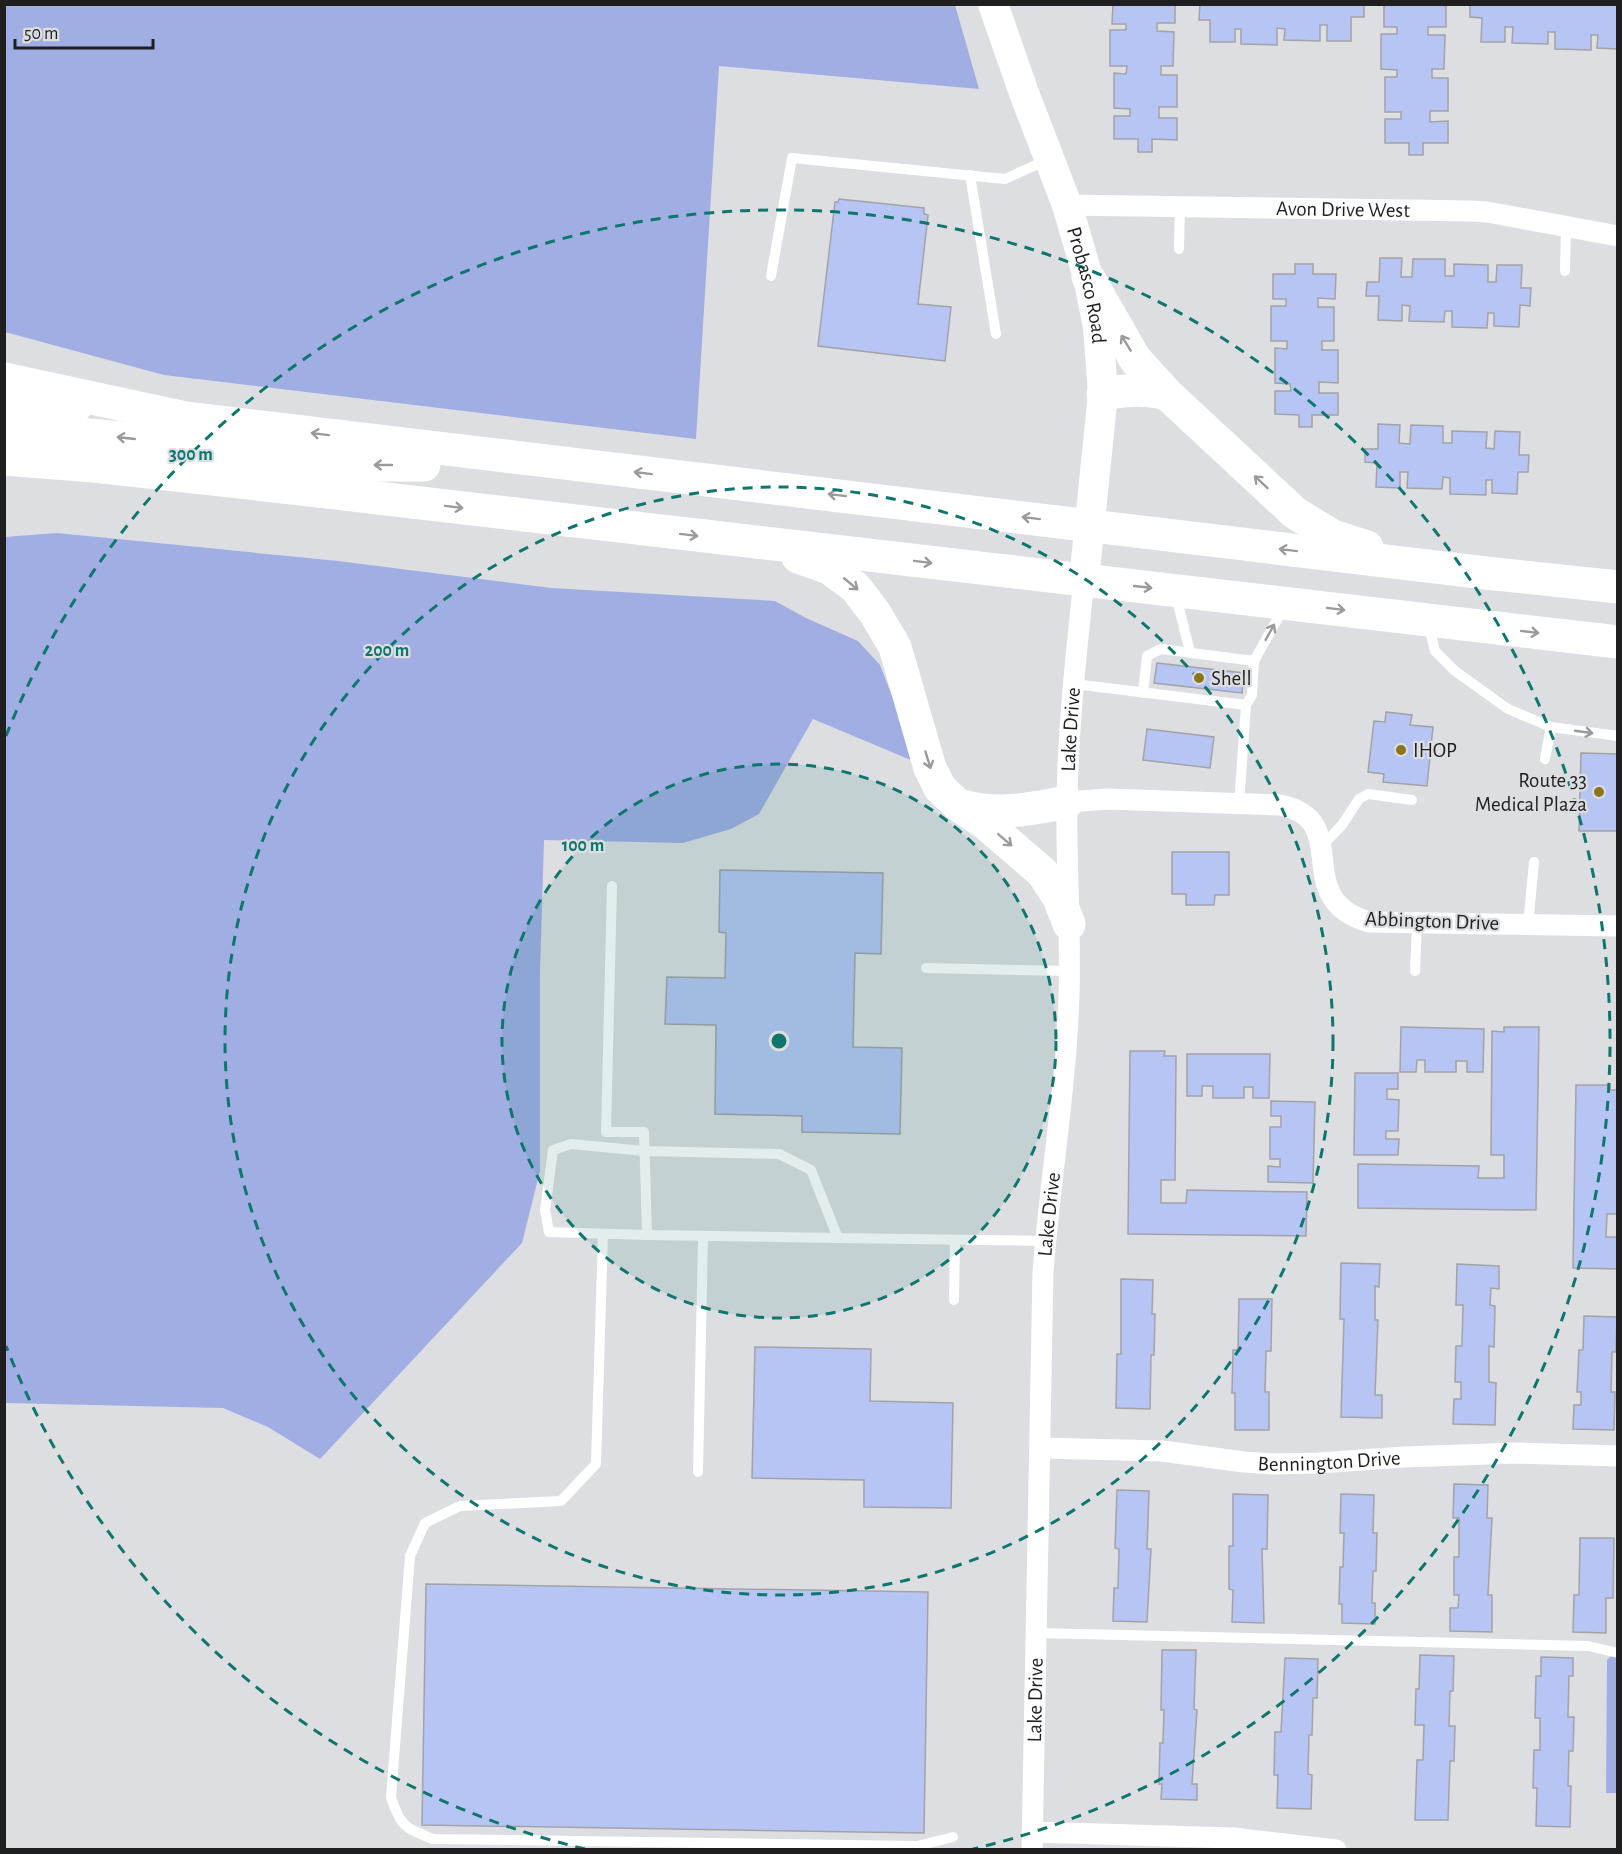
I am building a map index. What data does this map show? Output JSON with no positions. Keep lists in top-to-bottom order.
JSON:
{
  "streets": {
    "street": [
      "Avon Drive West",
      "Probasco Road",
      "Lake Drive",
      "Abbington Drive",
      "Bennington Drive"
    ]
  },
  "crossings": [
    ["Avon Drive West", "Probasco Road"],
    ["Probasco Road", "Lake Drive"],
    ["Lake Drive", "Abbington Drive"],
    ["Lake Drive", "Bennington Drive"]
  ],
  "places": ["Shell", "IHOP", "Route 33 Medical Plaza"],
  "scale_bar": "50 m",
  "rings": ["300 m", "200 m", "100 m"]
}
